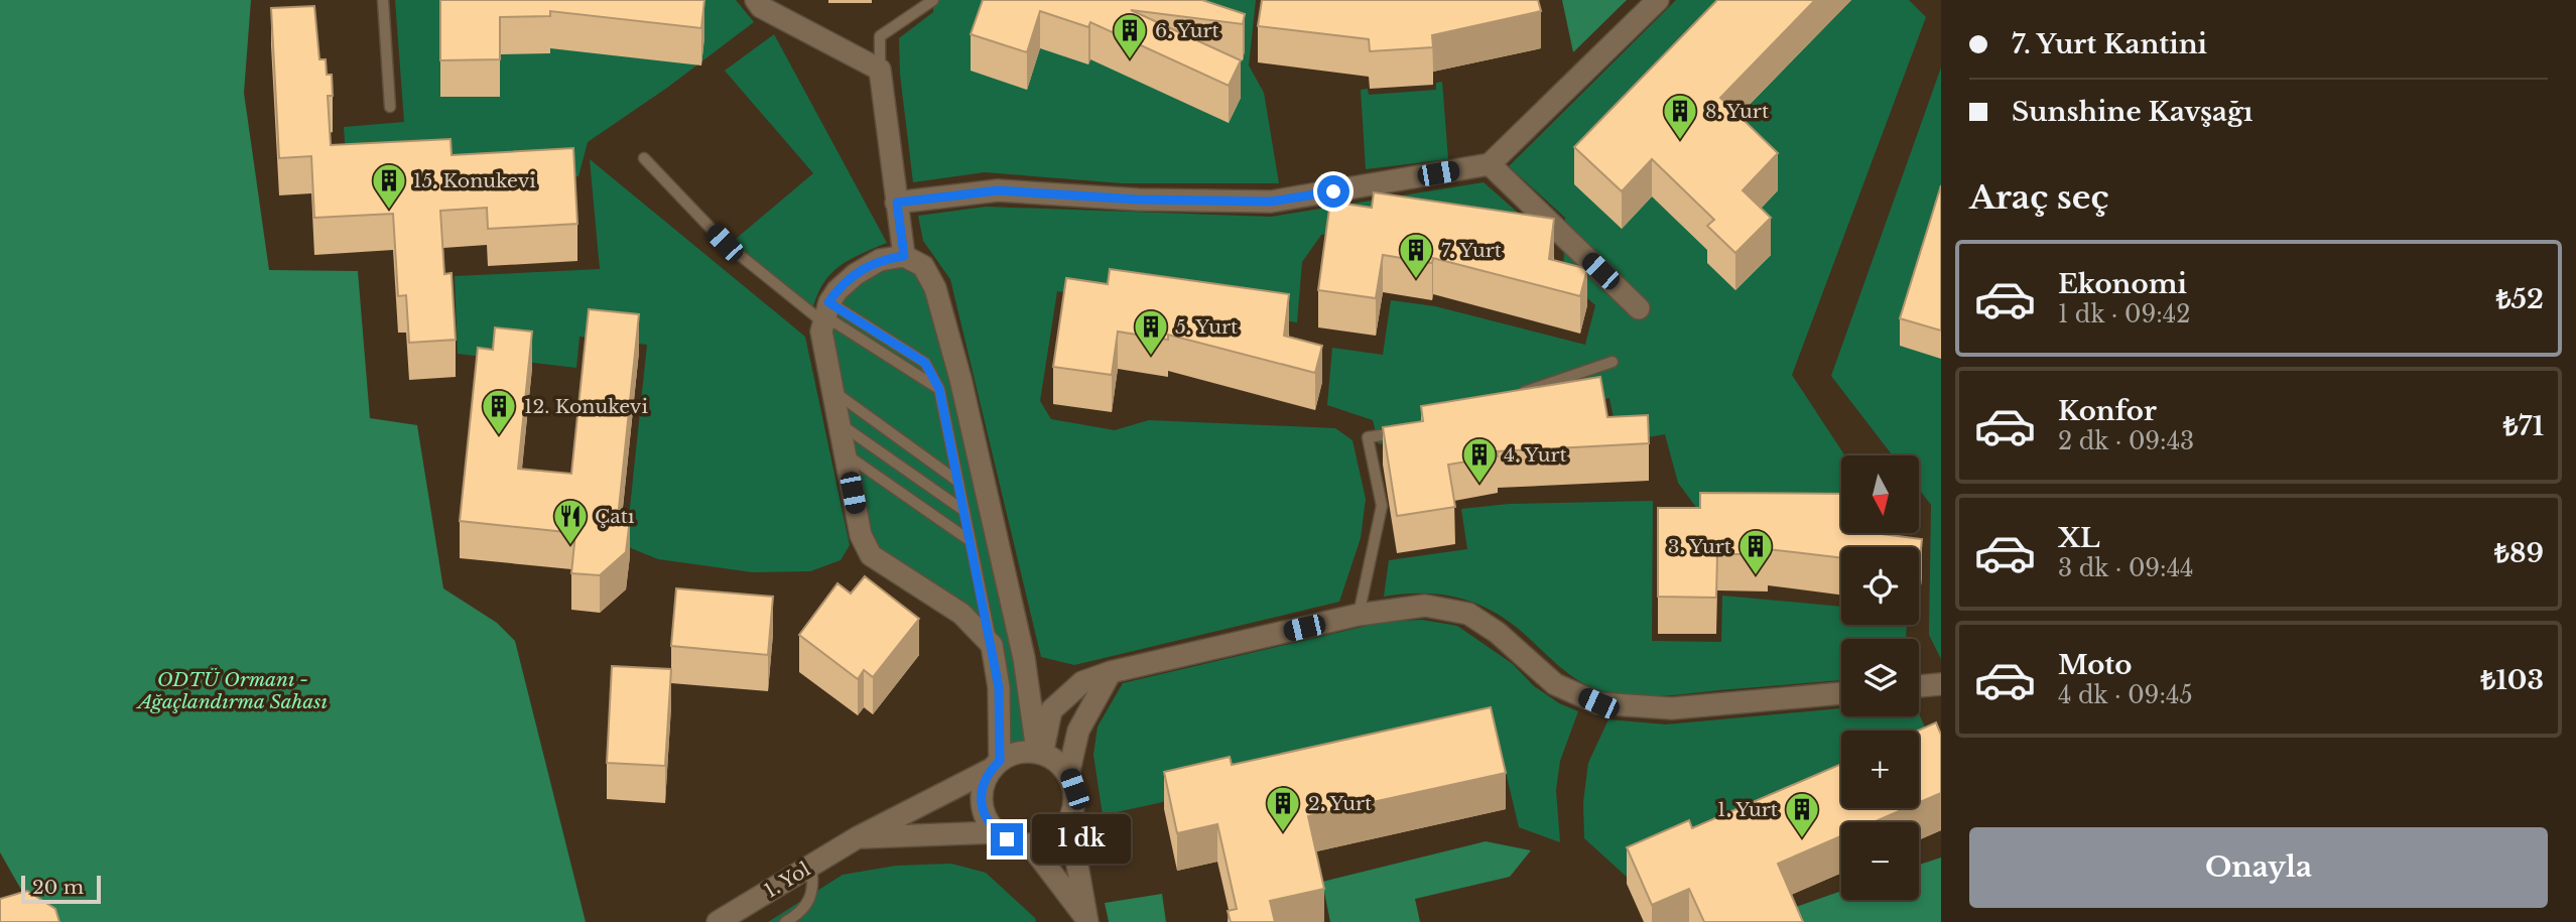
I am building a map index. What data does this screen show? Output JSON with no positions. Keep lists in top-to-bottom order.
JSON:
{
  "streets": {
    "street": ["1. Yol"]
  },
  "parks": ["ODTÜ Ormanı - Ağaçlandırma Sahası"],
  "places": {
    "building": [
      "6. Yurt",
      "8. Yurt",
      "15. Konukevi",
      "7. Yurt",
      "5. Yurt",
      "12. Konukevi",
      "4. Yurt",
      "3. Yurt",
      "2. Yurt",
      "1. Yurt"
    ],
    "restaurant": ["Çatı"]
  },
  "scale_bar": "20 m",
  "north": "bottom",
  "page": {
    "banner": ["7. Yurt Kantini", "Sunshine Kavşağı"],
    "heading": "Araç seç",
    "list": [
      {
        "name": "Ekonomi",
        "note": "1 dk · 09:42",
        "value": "₺52"
      },
      {
        "name": "Konfor",
        "note": "2 dk · 09:43",
        "value": "₺71"
      },
      {
        "name": "XL",
        "note": "3 dk · 09:44",
        "value": "₺89"
      },
      {
        "name": "Moto",
        "note": "4 dk · 09:45",
        "value": "₺103"
      }
    ],
    "map_buttons": ["+", "−"],
    "buttons": "Onayla",
    "bubble": "1 dk",
    "scale": "20 m"
  }
}
